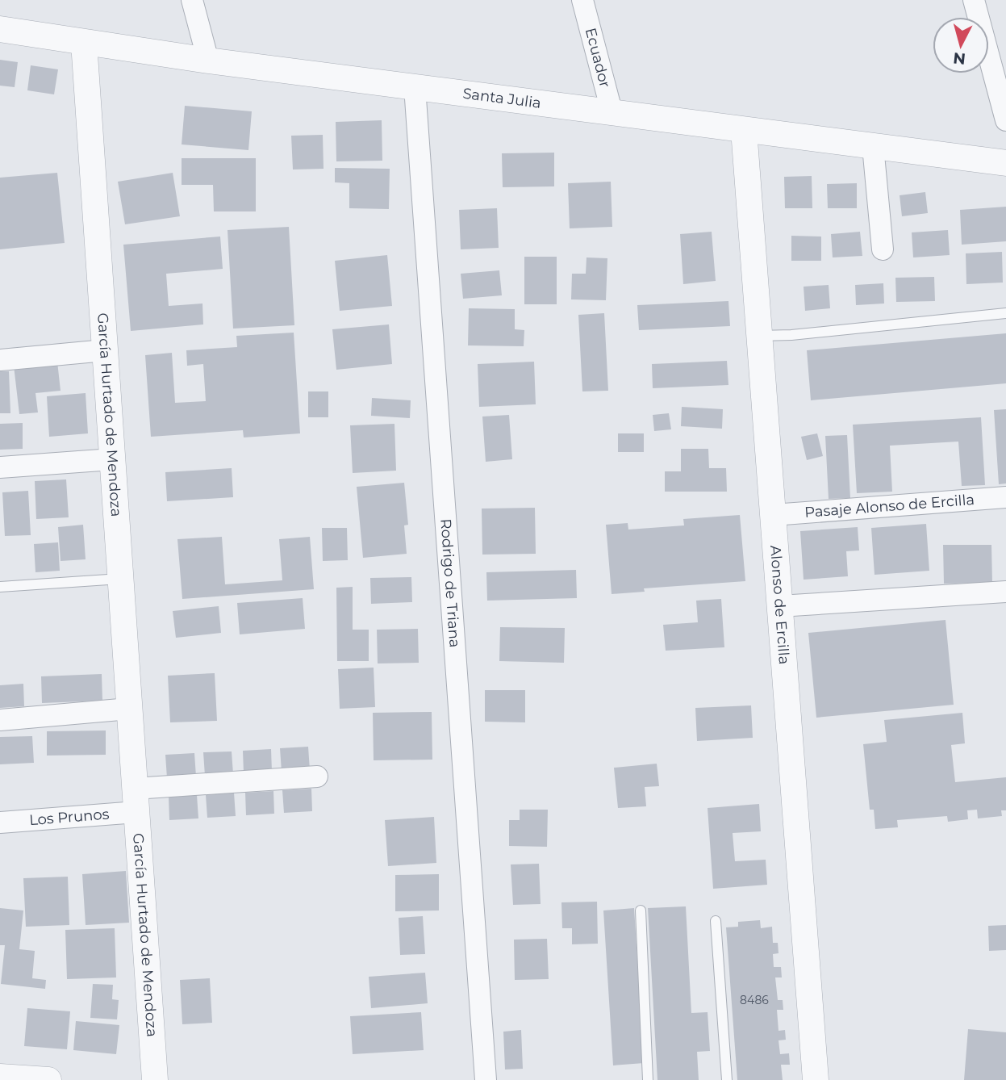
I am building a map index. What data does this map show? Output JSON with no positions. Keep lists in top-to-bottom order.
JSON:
{
  "streets": {
    "street": [
      "Ecuador",
      "Santa Julia",
      "García Hurtado de Mendoza",
      "Pasaje Alonso de Ercilla",
      "Rodrigo de Triana",
      "Alonso de Ercilla",
      "Los Prunos"
    ]
  },
  "crossings": [
    ["Ecuador", "Santa Julia"],
    ["Santa Julia", "García Hurtado de Mendoza"],
    ["Santa Julia", "Rodrigo de Triana"],
    ["Santa Julia", "Alonso de Ercilla"],
    ["García Hurtado de Mendoza", "Los Prunos"],
    ["Pasaje Alonso de Ercilla", "Alonso de Ercilla"]
  ],
  "house_numbers": ["8486"],
  "north": "bottom"
}
